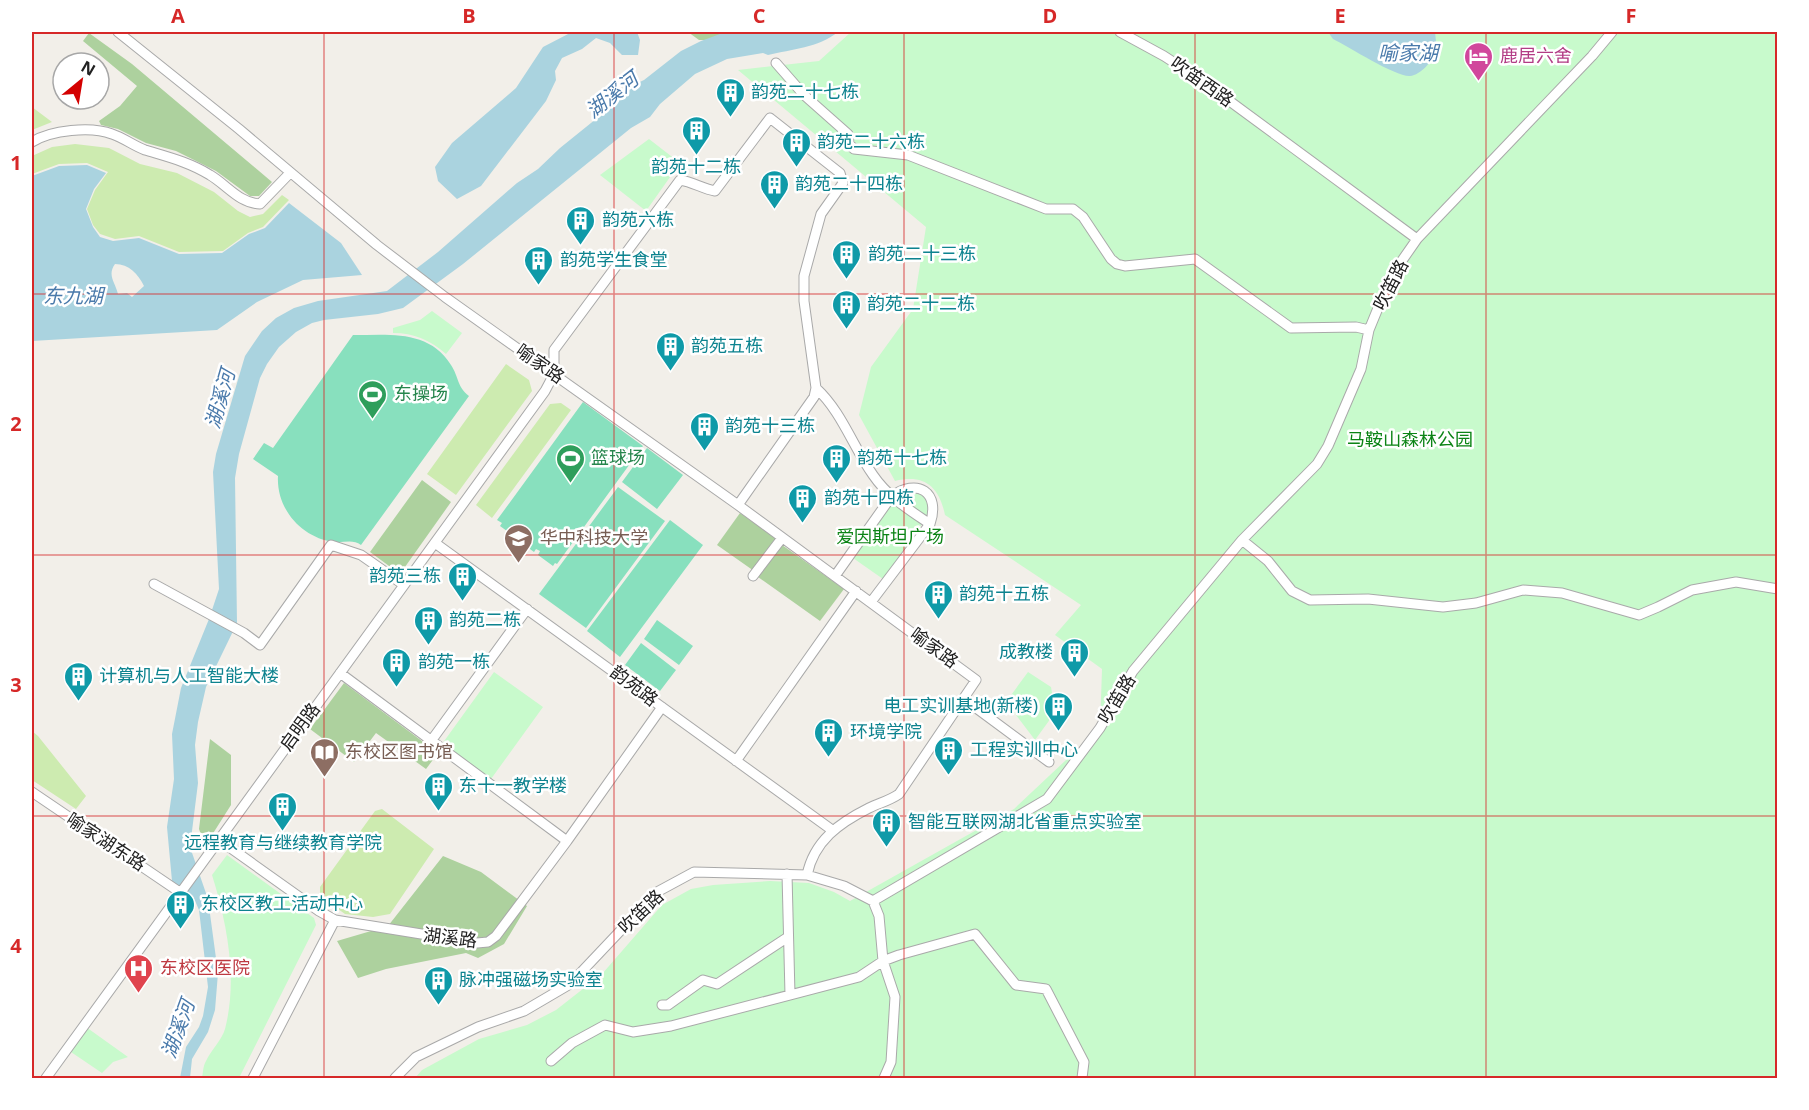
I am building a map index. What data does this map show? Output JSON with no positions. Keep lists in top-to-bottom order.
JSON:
{
  "streets": {
    "street": [
      "吹笛西路",
      "吹笛路",
      "喻家路",
      "韵苑路",
      "启明路",
      "喻家湖东路",
      "湖溪路"
    ]
  },
  "crossings": [
    ["吹笛西路", "吹笛路"],
    ["喻家路", "启明路"],
    ["韵苑路", "启明路"],
    ["韵苑路", "湖溪路"],
    ["启明路", "喻家湖东路"]
  ],
  "water": ["喻家湖", "湖溪河", "东九湖"],
  "parks": ["马鞍山森林公园", "爱因斯坦广场"],
  "places": {
    "hotel": ["鹿居六舍"],
    "building": [
      "韵苑二十七栋",
      "韵苑十二栋",
      "韵苑二十六栋",
      "韵苑二十四栋",
      "韵苑六栋",
      "韵苑二十三栋",
      "韵苑学生食堂",
      "韵苑二十二栋",
      "韵苑五栋",
      "韵苑十三栋",
      "韵苑十七栋",
      "韵苑十四栋",
      "韵苑三栋",
      "韵苑十五栋",
      "韵苑二栋",
      "成教楼",
      "韵苑一栋",
      "计算机与人工智能大楼",
      "电工实训基地(新楼)",
      "环境学院",
      "工程实训中心",
      "东十一教学楼",
      "远程教育与继续教育学院",
      "智能互联网湖北省重点实验室",
      "东校区教工活动中心",
      "脉冲强磁场实验室"
    ],
    "sports": ["东操场", "篮球场"],
    "school or university": ["华中科技大学"],
    "library": ["东校区图书馆"],
    "hospital": ["东校区医院"]
  },
  "north": "top right",
  "grid": {
    "columns": [
      "A",
      "B",
      "C",
      "D",
      "E",
      "F"
    ],
    "rows": [
      "1",
      "2",
      "3",
      "4"
    ]
  }
}
